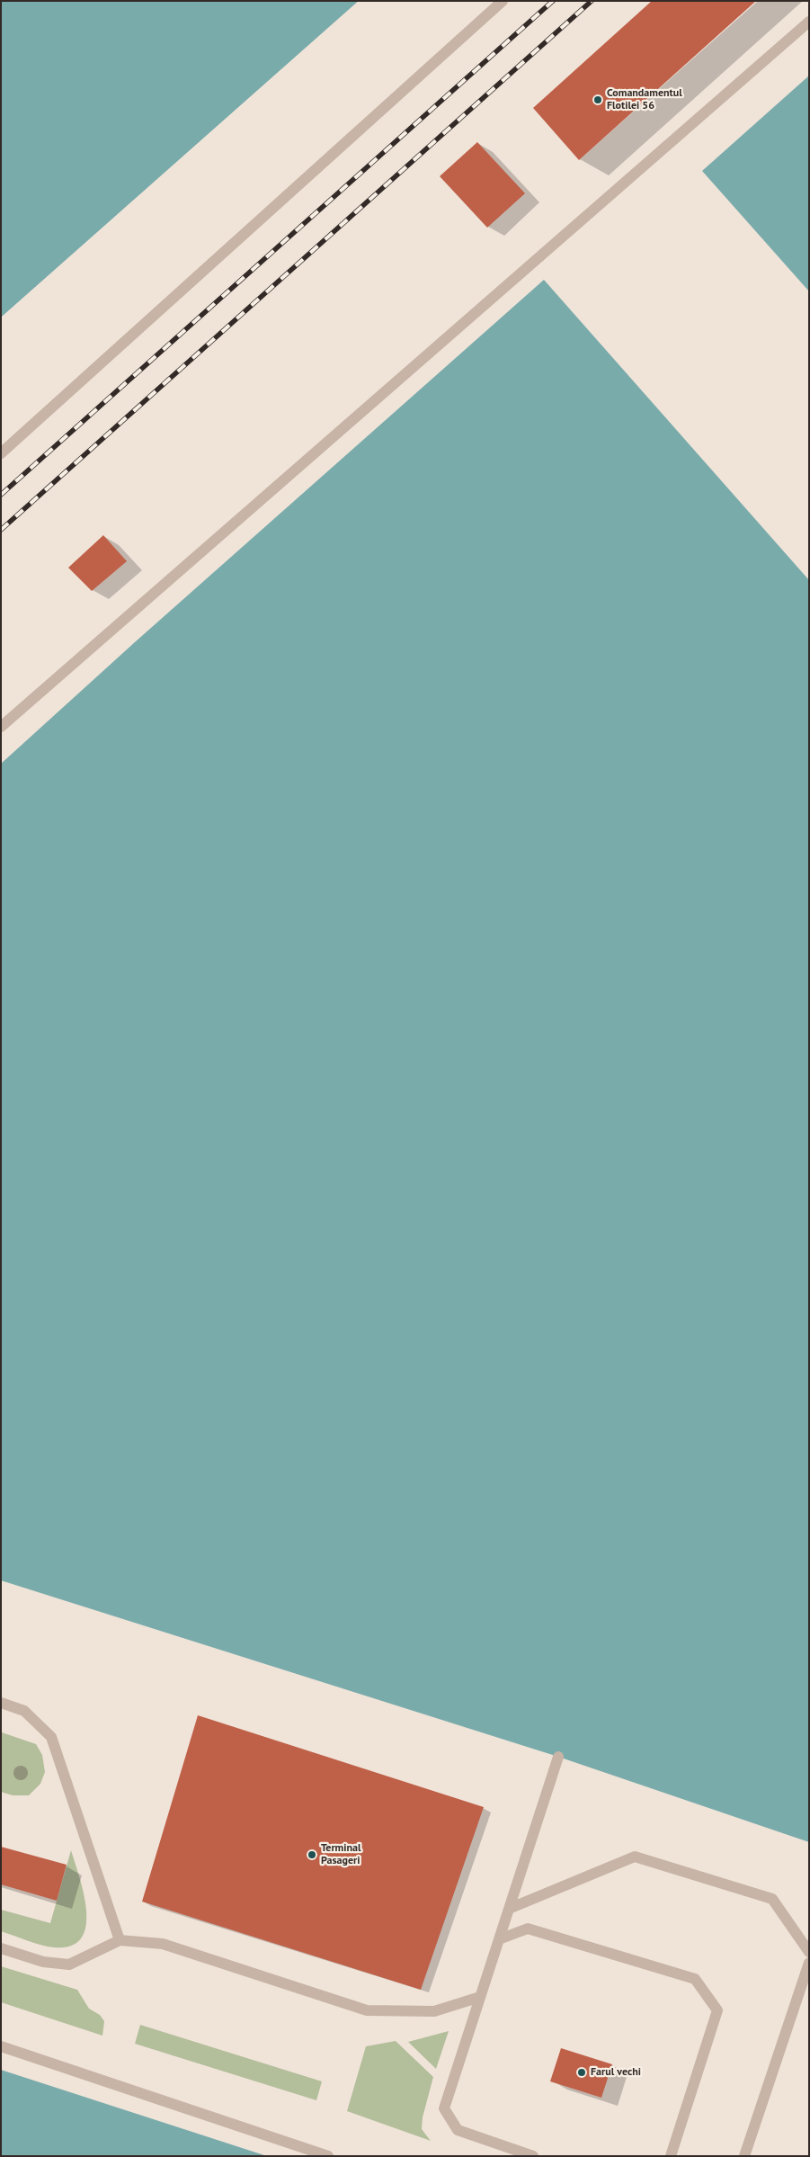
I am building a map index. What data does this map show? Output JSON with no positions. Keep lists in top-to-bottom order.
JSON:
{
  "places": ["Comandamentul Flotilei 56", "Terminal Pasageri", "Farul vechi"]
}
